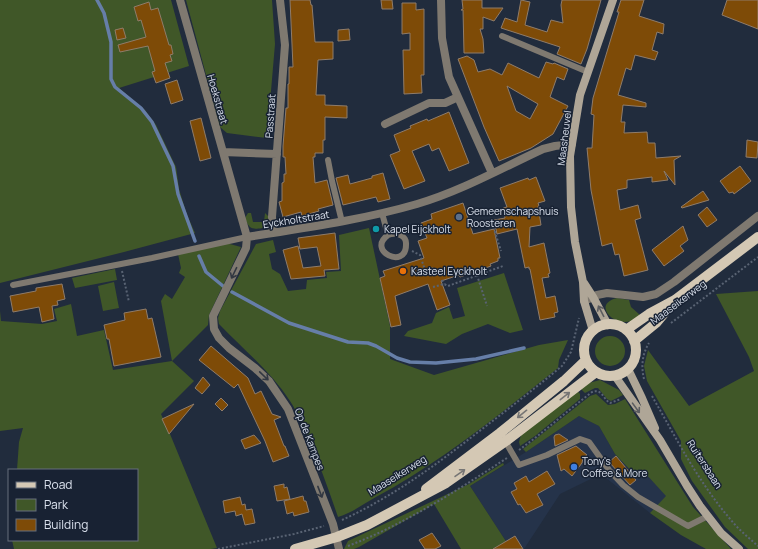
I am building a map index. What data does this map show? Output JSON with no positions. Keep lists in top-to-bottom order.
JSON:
{
  "streets": {
    "main road": ["Maaseikerweg"],
    "street": [
      "Hoekstraat",
      "Passtraat",
      "Maasheuvel",
      "Eyckholtstraat",
      "Op de Kampes"
    ],
    "path": ["Ruitersbaan"]
  },
  "crossings": [
    ["Hoekstraat", "Eyckholtstraat"],
    ["Hoekstraat", "Op de Kampes"],
    ["Passtraat", "Eyckholtstraat"],
    ["Maasheuvel", "Eyckholtstraat"],
    ["Maasheuvel", "Maaseikerweg"],
    ["Eyckholtstraat", "Op de Kampes"],
    ["Maaseikerweg", "Op de Kampes"]
  ],
  "one_way": ["Op de Kampes"],
  "places": [
    "Gemeenschapshuis Roosteren",
    "Kapel Eijckholt",
    "Kasteel Eyckholt",
    "Tony's Coffee & More"
  ],
  "legend": ["Road", "Park", "Building"]
}
